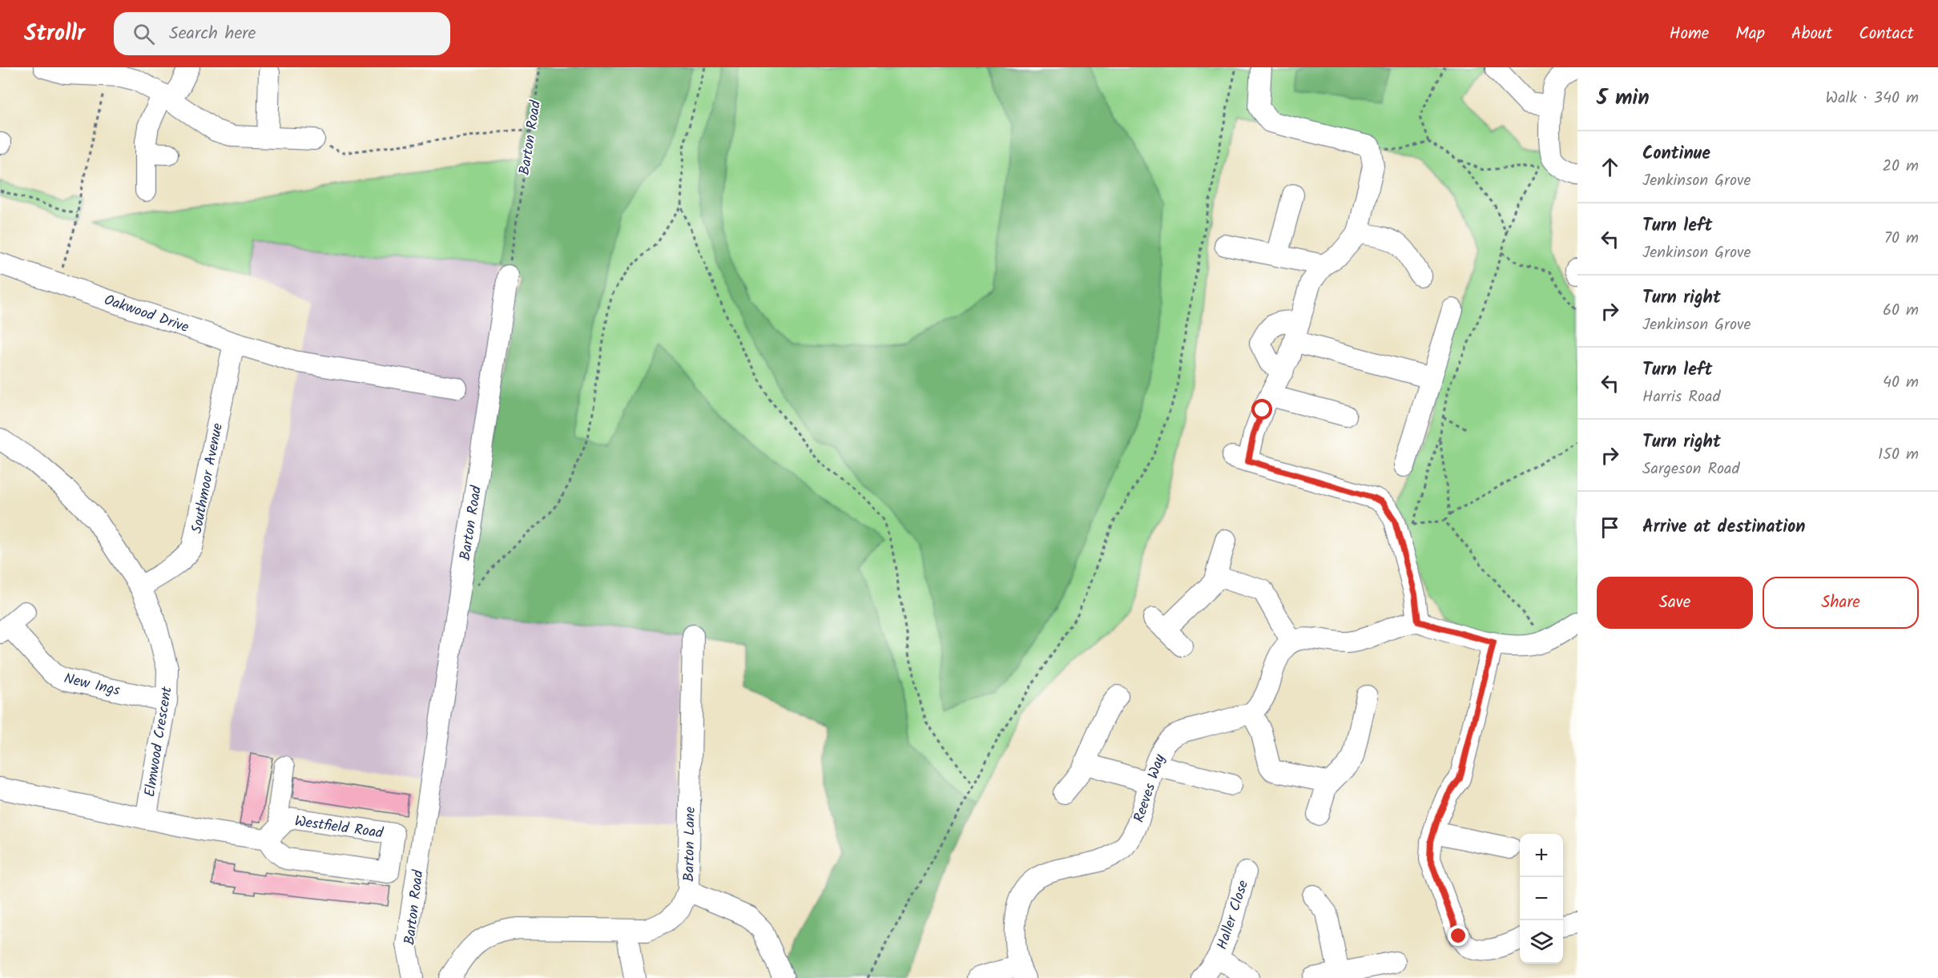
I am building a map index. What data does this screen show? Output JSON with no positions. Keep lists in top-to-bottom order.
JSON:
{
  "streets": {
    "street": [
      "Barton Road",
      "Oakwood Drive",
      "Southmoor Avenue",
      "New Ings",
      "Elmwood Crescent",
      "Reeves Way",
      "Westfield Road",
      "Barton Lane",
      "Haller Close"
    ]
  },
  "crossings": [
    ["Oakwood Drive", "Southmoor Avenue"],
    ["Southmoor Avenue", "Elmwood Crescent"],
    ["New Ings", "Elmwood Crescent"]
  ],
  "page": {
    "header": "Strollr",
    "search": "Search here",
    "nav": [
      "Home",
      "Map",
      "About",
      "Contact"
    ],
    "heading": ["5 min", "Walk · 340 m"],
    "list": [
      ["Continue", "Jenkinson Grove", "20 m"],
      ["Turn left", "Jenkinson Grove", "70 m"],
      ["Turn right", "Jenkinson Grove", "60 m"],
      ["Turn left", "Harris Road", "40 m"],
      ["Turn right", "Sargeson Road", "150 m"],
      "Arrive at destination"
    ],
    "buttons": ["Save", "Share"],
    "map_buttons": ["+", "−"]
  }
}
